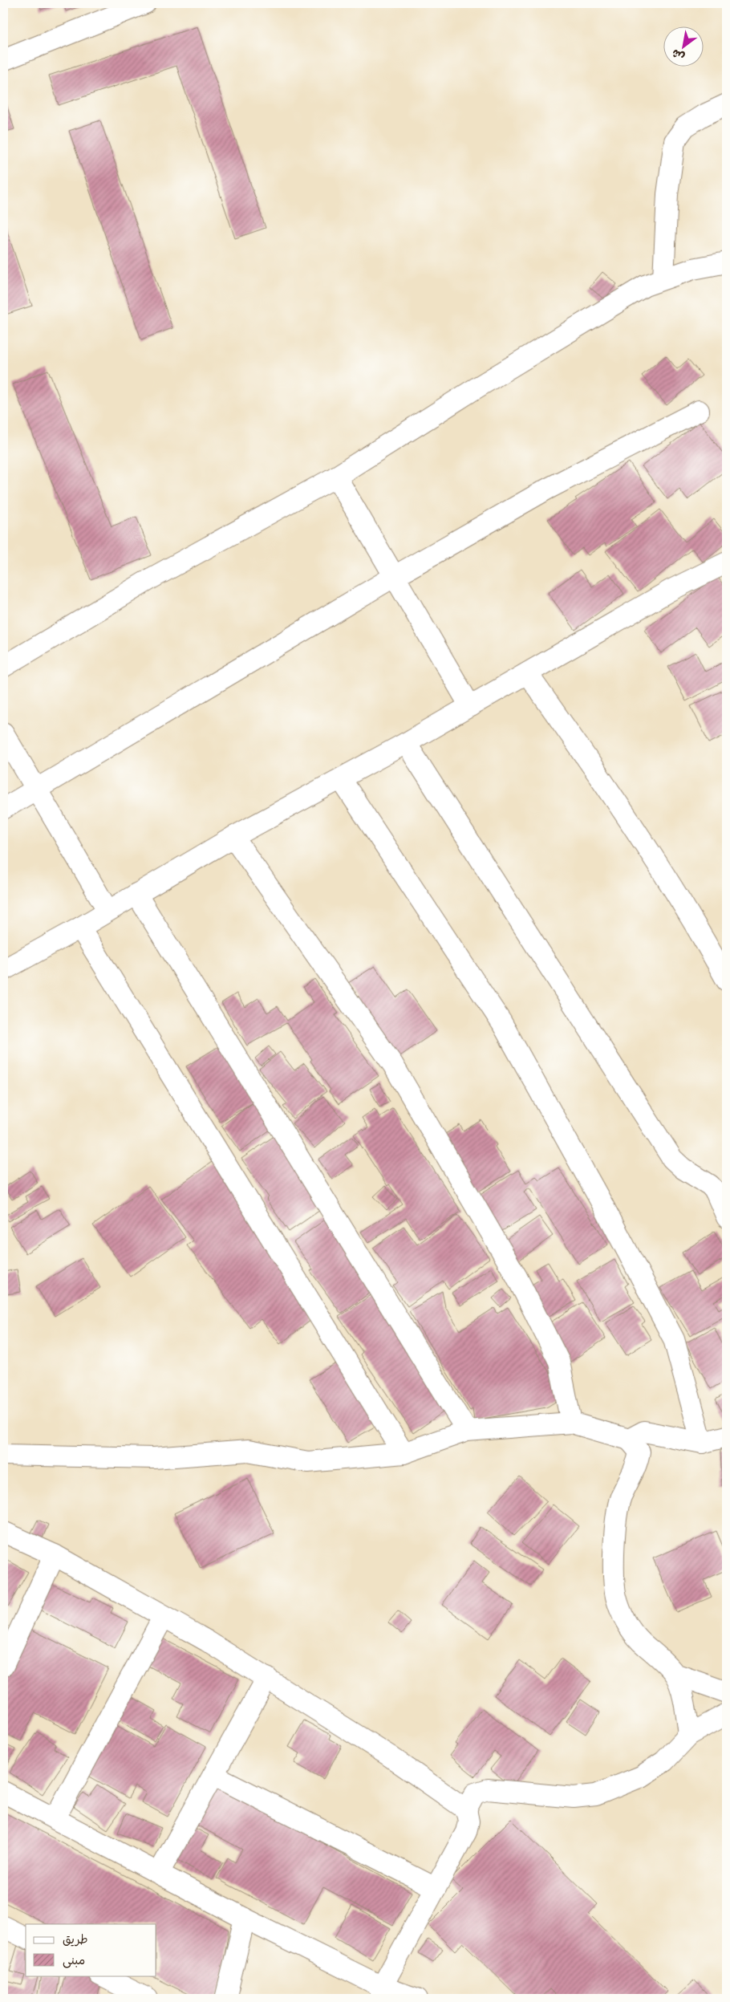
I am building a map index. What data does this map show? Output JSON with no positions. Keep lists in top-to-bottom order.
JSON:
{
  "legend": ["طريق", "مبنى"],
  "north": "bottom left"
}
